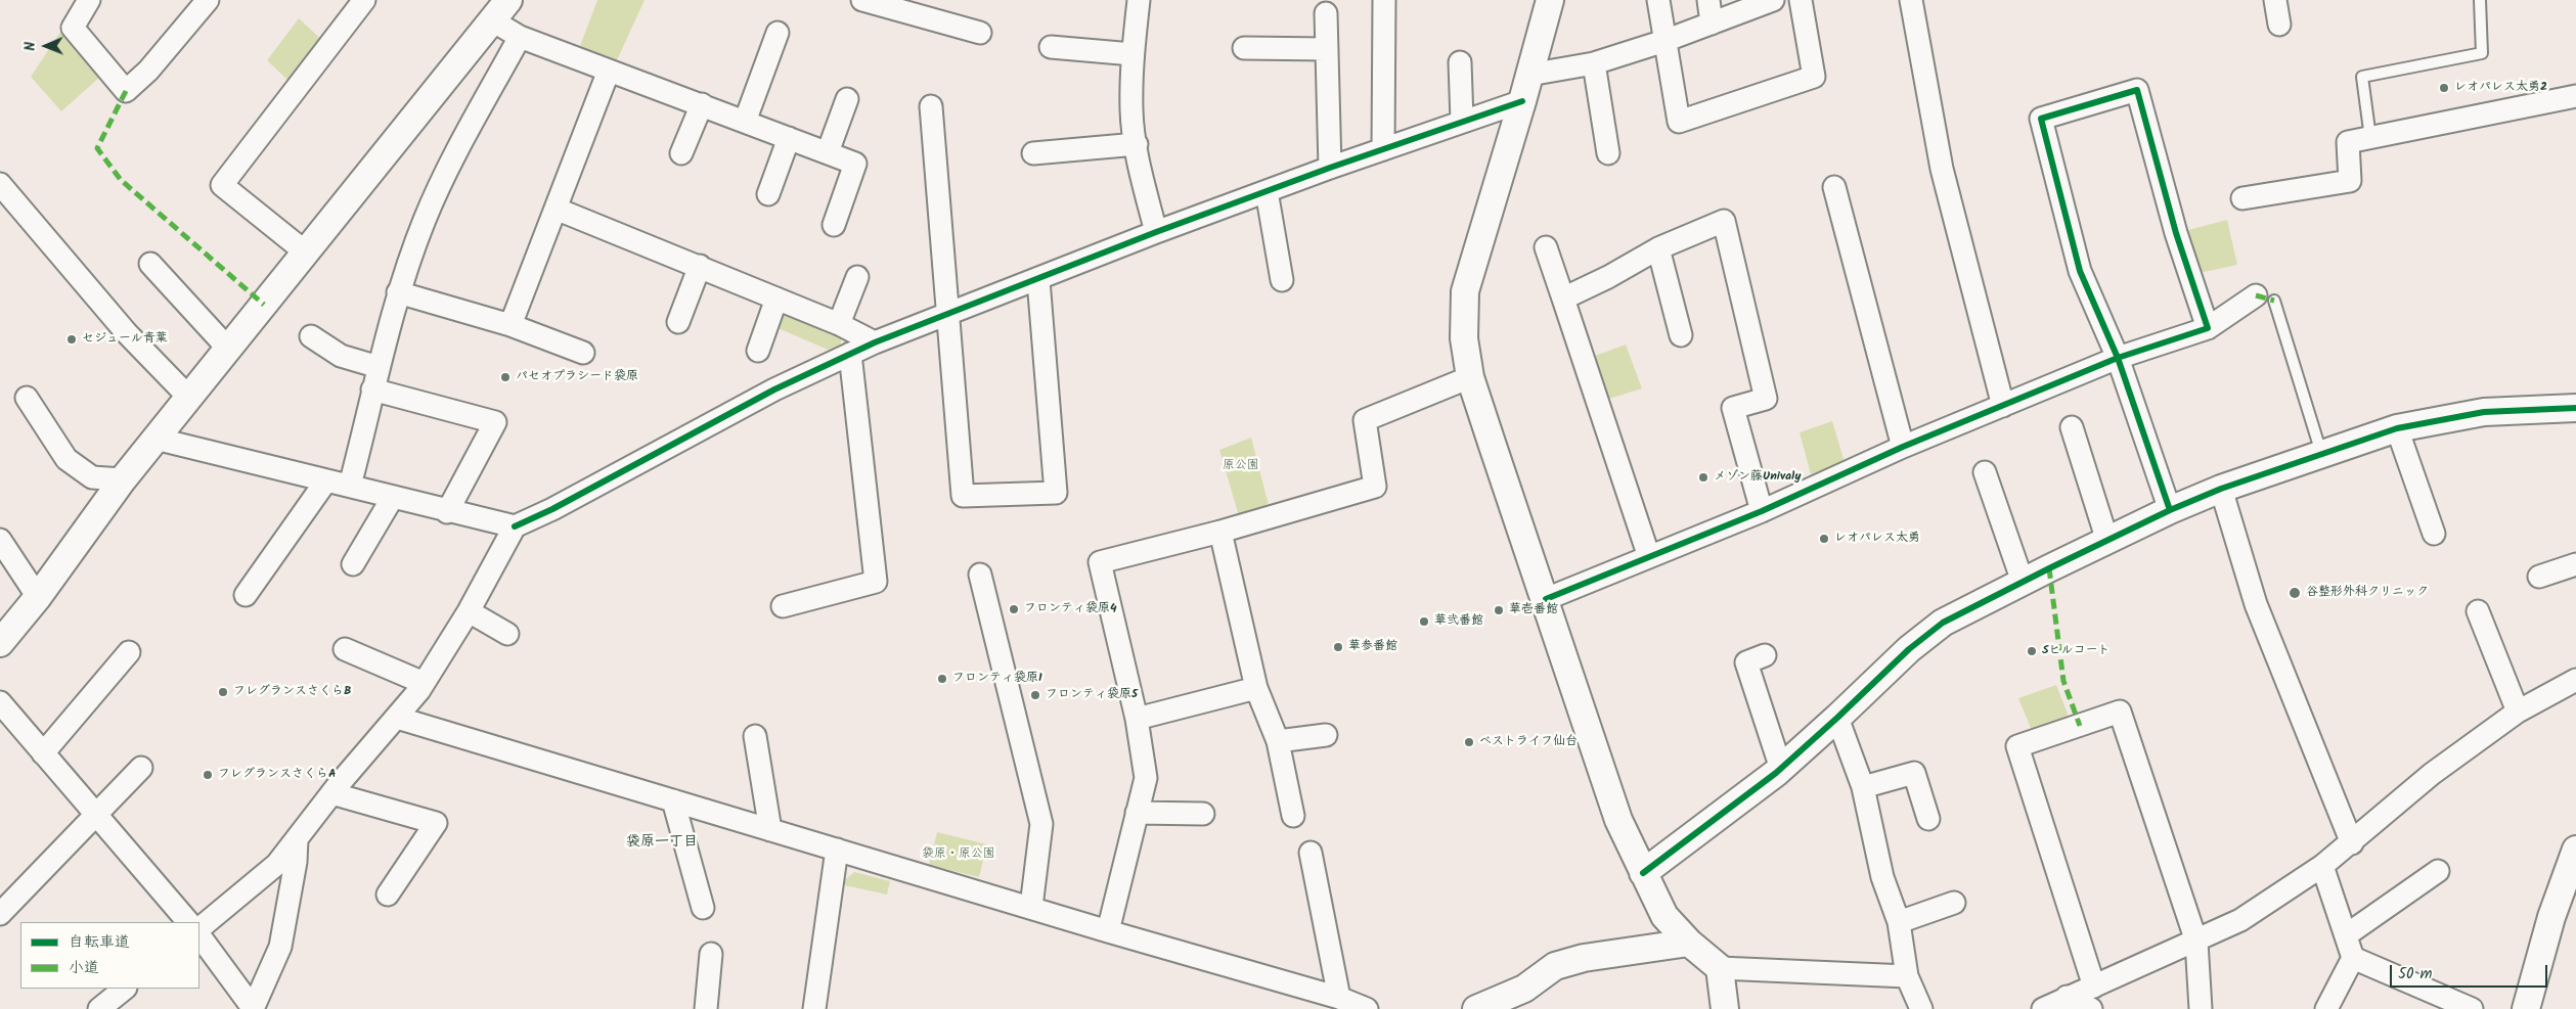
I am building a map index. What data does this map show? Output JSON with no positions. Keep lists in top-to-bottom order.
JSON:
{
  "districts": ["袋原一丁目"],
  "parks": ["原公園", "袋原・原公園"],
  "places": [
    "レオパレス太勇2",
    "セジュール青葉",
    "パセオプラシード袋原",
    "メゾン藤Univaly",
    "レオパレス太勇",
    "谷整形外科クリニック",
    "フロンティ袋原4",
    "華壱番館",
    "華弐番館",
    "華参番館",
    "Sヒルコート",
    "フロンティ袋原1",
    "フレグランスさくらB",
    "フロンティ袋原5",
    "ベストライフ仙台",
    "フレグランスさくらA"
  ],
  "legend": ["自転車道", "小道"],
  "scale_bar": "50 m",
  "north": "left"
}
